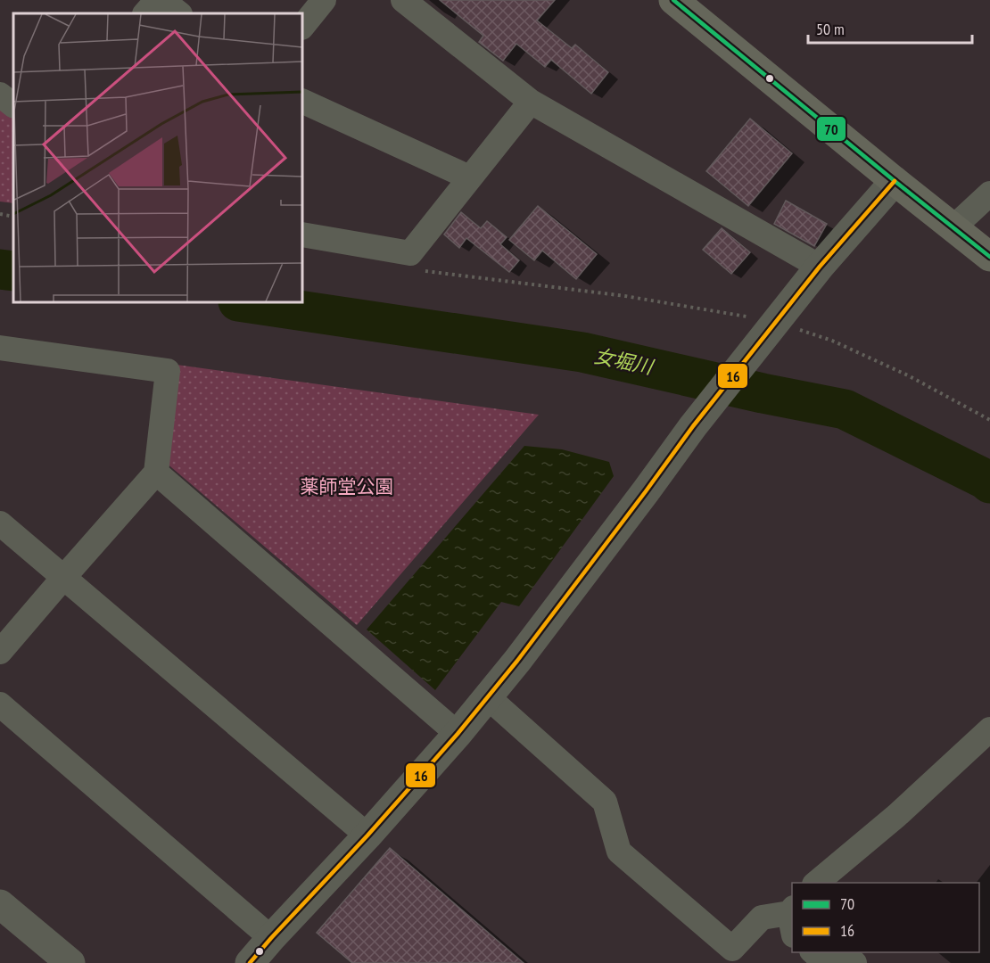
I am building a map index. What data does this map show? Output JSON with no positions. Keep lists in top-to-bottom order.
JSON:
{
  "water": ["女堀川"],
  "parks": ["薬師堂公園"],
  "lines": ["transit line 70", "transit line 16"],
  "legend": ["70", "16"],
  "scale_bar": "50 m"
}
